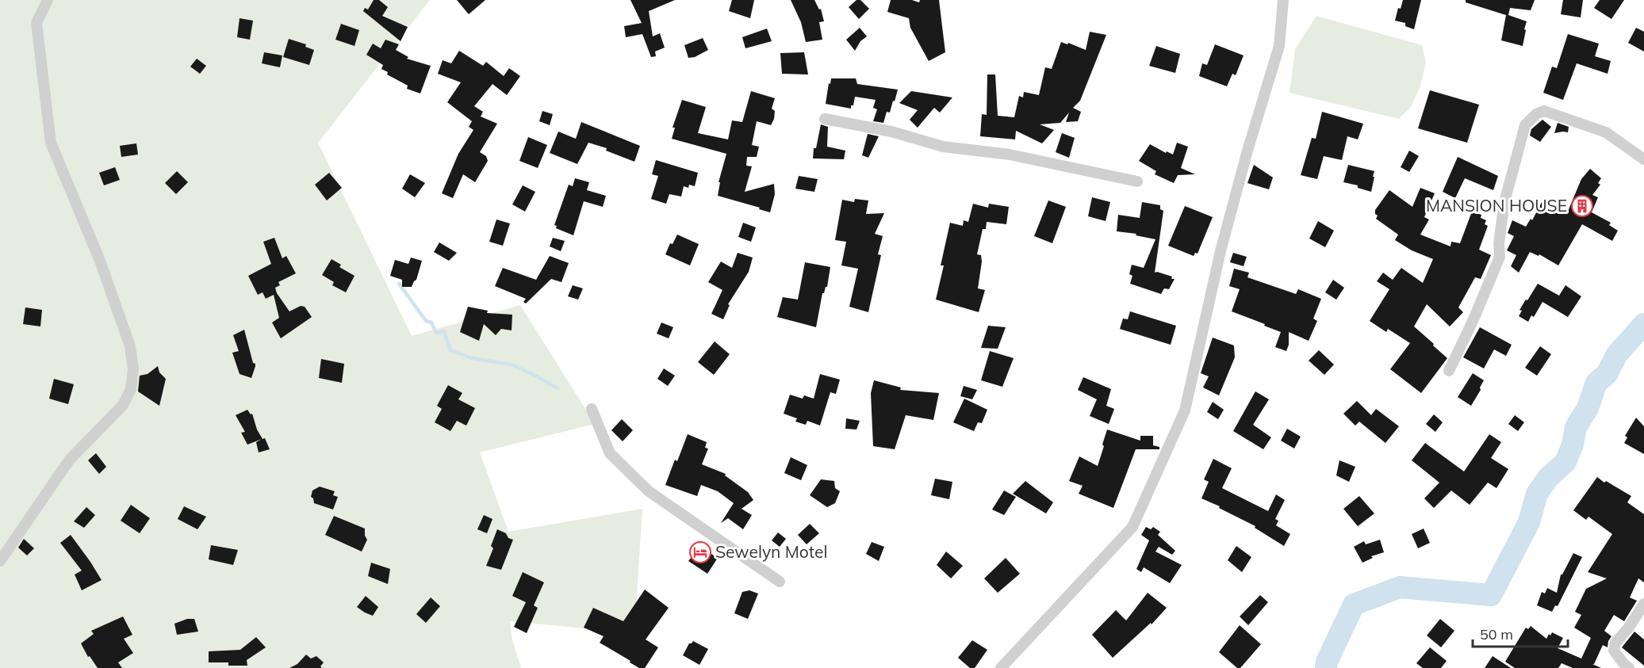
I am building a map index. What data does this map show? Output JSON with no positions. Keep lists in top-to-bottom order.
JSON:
{
  "places": {
    "building": ["MANSION HOUSE"],
    "hotel": ["Sewelyn Motel"]
  },
  "scale_bar": "50 m"
}
